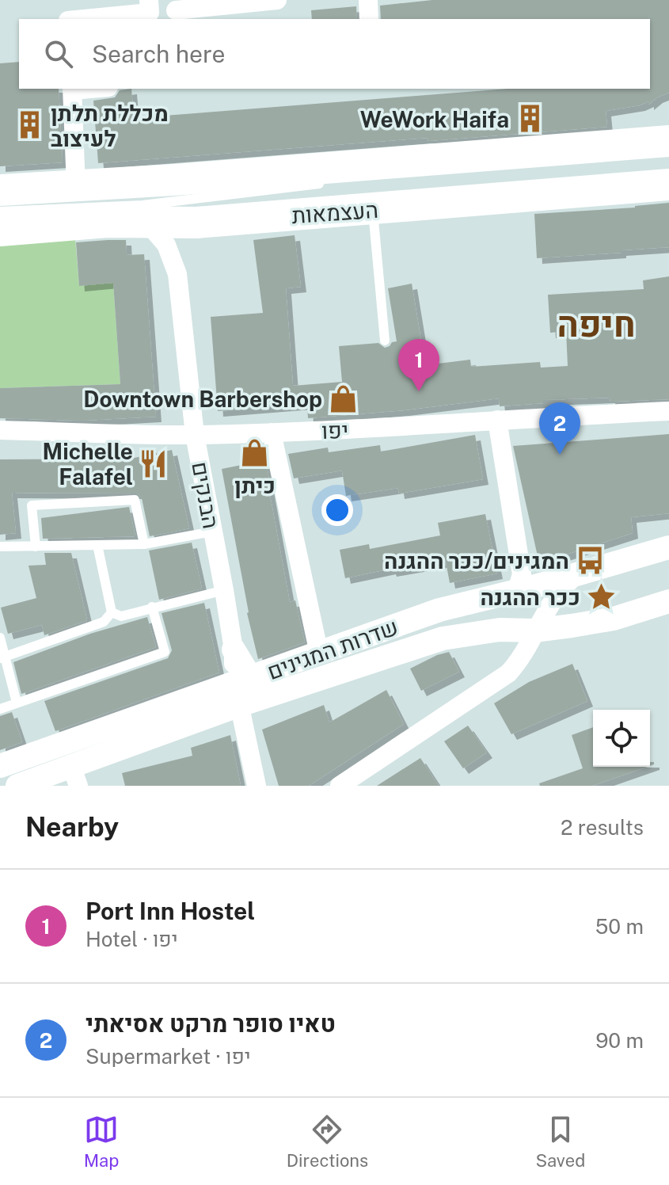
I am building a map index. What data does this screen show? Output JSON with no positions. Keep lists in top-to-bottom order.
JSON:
{
  "streets": {
    "highway": ["העצמאות"],
    "street": ["יפו", "הבנקים", "שדרות המגינים"]
  },
  "crossings": [
    ["העצמאות", "הבנקים"],
    ["יפו", "הבנקים"]
  ],
  "districts": ["חיפה"],
  "places": {
    "building": ["WeWork Haifa", "מכללת תלתן לעיצוב"],
    "shop": ["Downtown Barbershop", "כיתן"],
    "restaurant": ["Michelle Falafel"],
    "bus stop": ["המגינים/ככר ההגנה"],
    "place": ["ככר ההגנה"]
  },
  "page": {
    "search": "Search here",
    "pins": ["1", "2"],
    "heading": ["Nearby", "2 results"],
    "list": [
      {
        "mark": "1",
        "name": "Port Inn Hostel",
        "note": "Hotel · יפו",
        "value": "50 m"
      },
      {
        "mark": "2",
        "name": "טאיו סופר מרקט אסיאתי",
        "note": "Supermarket · יפו",
        "value": "90 m"
      }
    ],
    "nav": ["Map", "Directions", "Saved"]
  }
}
